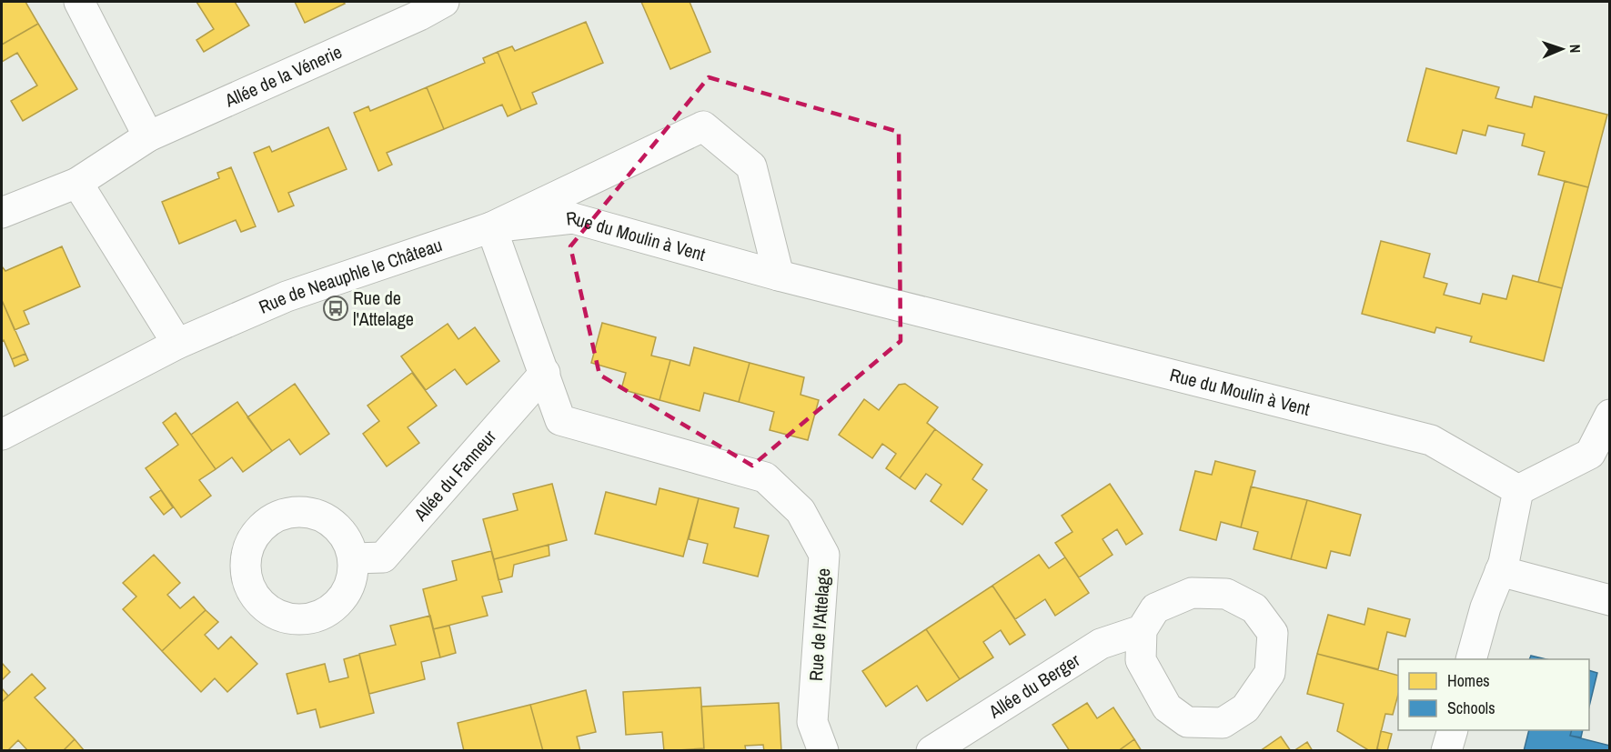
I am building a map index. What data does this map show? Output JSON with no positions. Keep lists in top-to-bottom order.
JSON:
{
  "streets": {
    "street": [
      "Allée de la Vénerie",
      "Rue du Moulin à Vent",
      "Rue de Neauphle le Château",
      "Allée du Fanneur",
      "Rue de l'Attelage",
      "Allée du Berger"
    ]
  },
  "crossings": [
    ["Rue du Moulin à Vent", "Rue de Neauphle le Château"],
    ["Rue du Moulin à Vent", "Rue de l'Attelage"],
    ["Rue de Neauphle le Château", "Rue de l'Attelage"],
    ["Allée du Fanneur", "Rue de l'Attelage"]
  ],
  "places": {
    "bus stop": ["Rue de l'Attelage"]
  },
  "legend": ["Homes", "Schools"],
  "north": "right"
}
